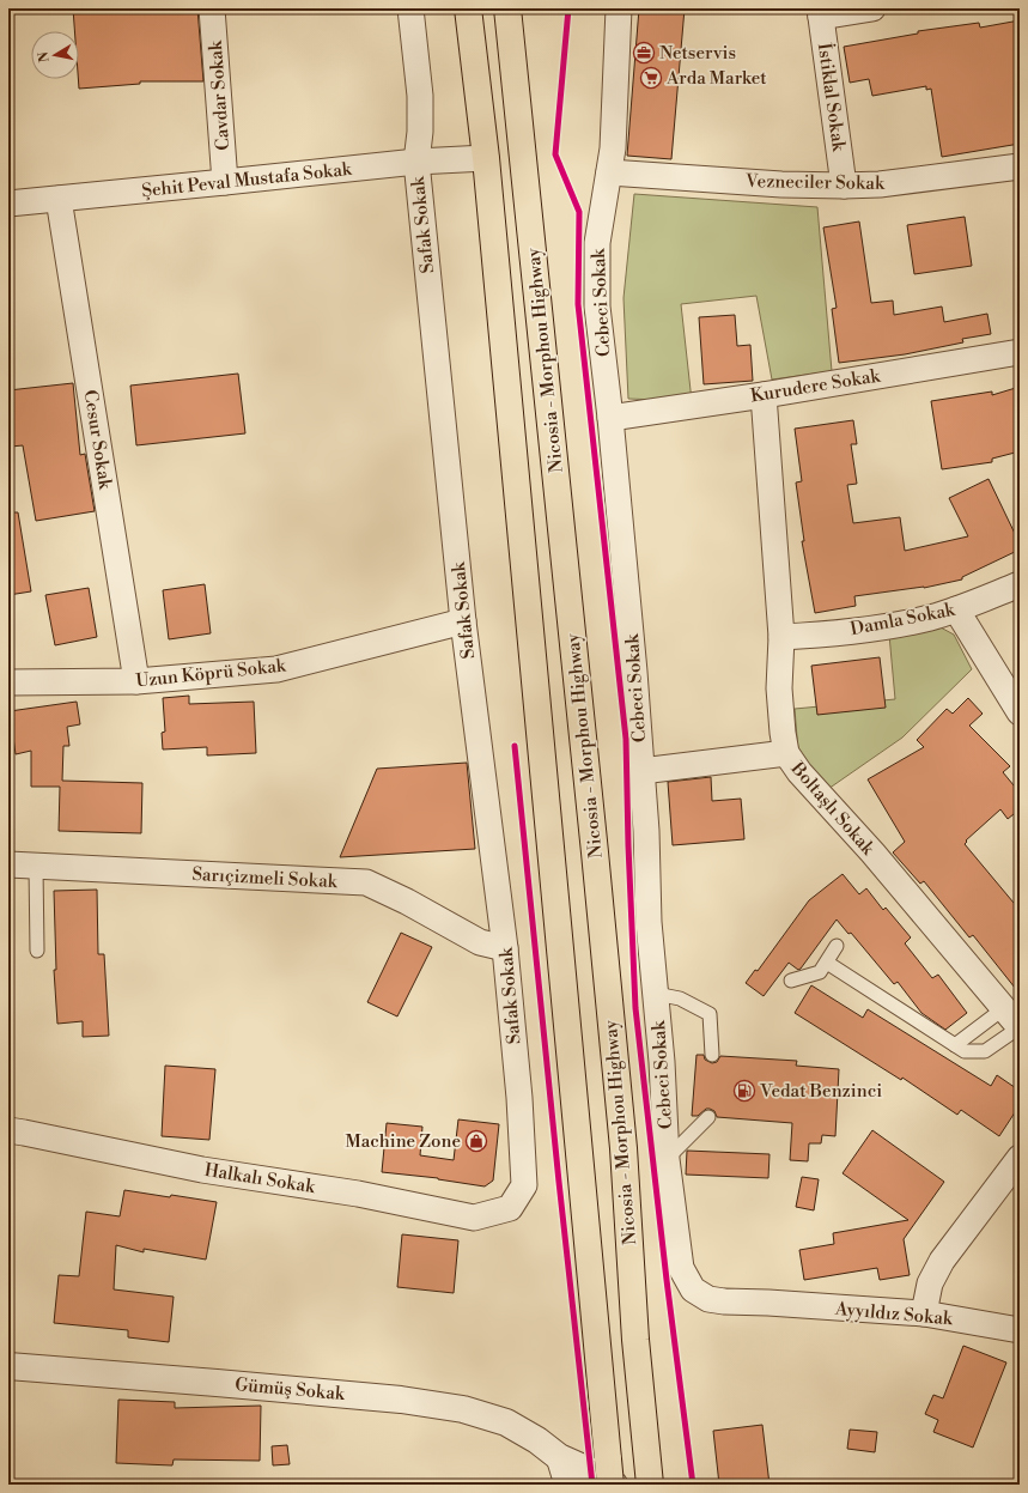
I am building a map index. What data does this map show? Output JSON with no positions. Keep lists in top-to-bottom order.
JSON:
{
  "streets": {
    "highway": ["Nicosia - Morphou Highway"],
    "street": [
      "Cavdar Sokak",
      "İstiklal Sokak",
      "Şehit Peval Mustafa Sokak",
      "Vezneciler Sokak",
      "Safak Sokak",
      "Cebeci Sokak",
      "Kurudere Sokak",
      "Cesur Sokak",
      "Damla Sokak",
      "Uzun Köprü Sokak",
      "Boltaşlı Sokak",
      "Sarıçizmeli Sokak",
      "Halkalı Sokak",
      "Ayyıldız Sokak",
      "Gümüş Sokak"
    ]
  },
  "crossings": [
    ["Cavdar Sokak", "Şehit Peval Mustafa Sokak"],
    ["İstiklal Sokak", "Vezneciler Sokak"],
    ["Şehit Peval Mustafa Sokak", "Safak Sokak"],
    ["Şehit Peval Mustafa Sokak", "Cesur Sokak"],
    ["Vezneciler Sokak", "Cebeci Sokak"],
    ["Safak Sokak", "Uzun Köprü Sokak"],
    ["Safak Sokak", "Sarıçizmeli Sokak"],
    ["Safak Sokak", "Halkalı Sokak"],
    ["Cebeci Sokak", "Kurudere Sokak"],
    ["Cebeci Sokak", "Ayyıldız Sokak"],
    ["Kurudere Sokak", "Boltaşlı Sokak"],
    ["Cesur Sokak", "Uzun Köprü Sokak"],
    ["Damla Sokak", "Boltaşlı Sokak"]
  ],
  "places": {
    "office": ["Netservis"],
    "supermarket": ["Arda Market"],
    "fuel station": ["Vedat Benzinci"],
    "shop": ["Machine Zone"]
  },
  "north": "left"
}
